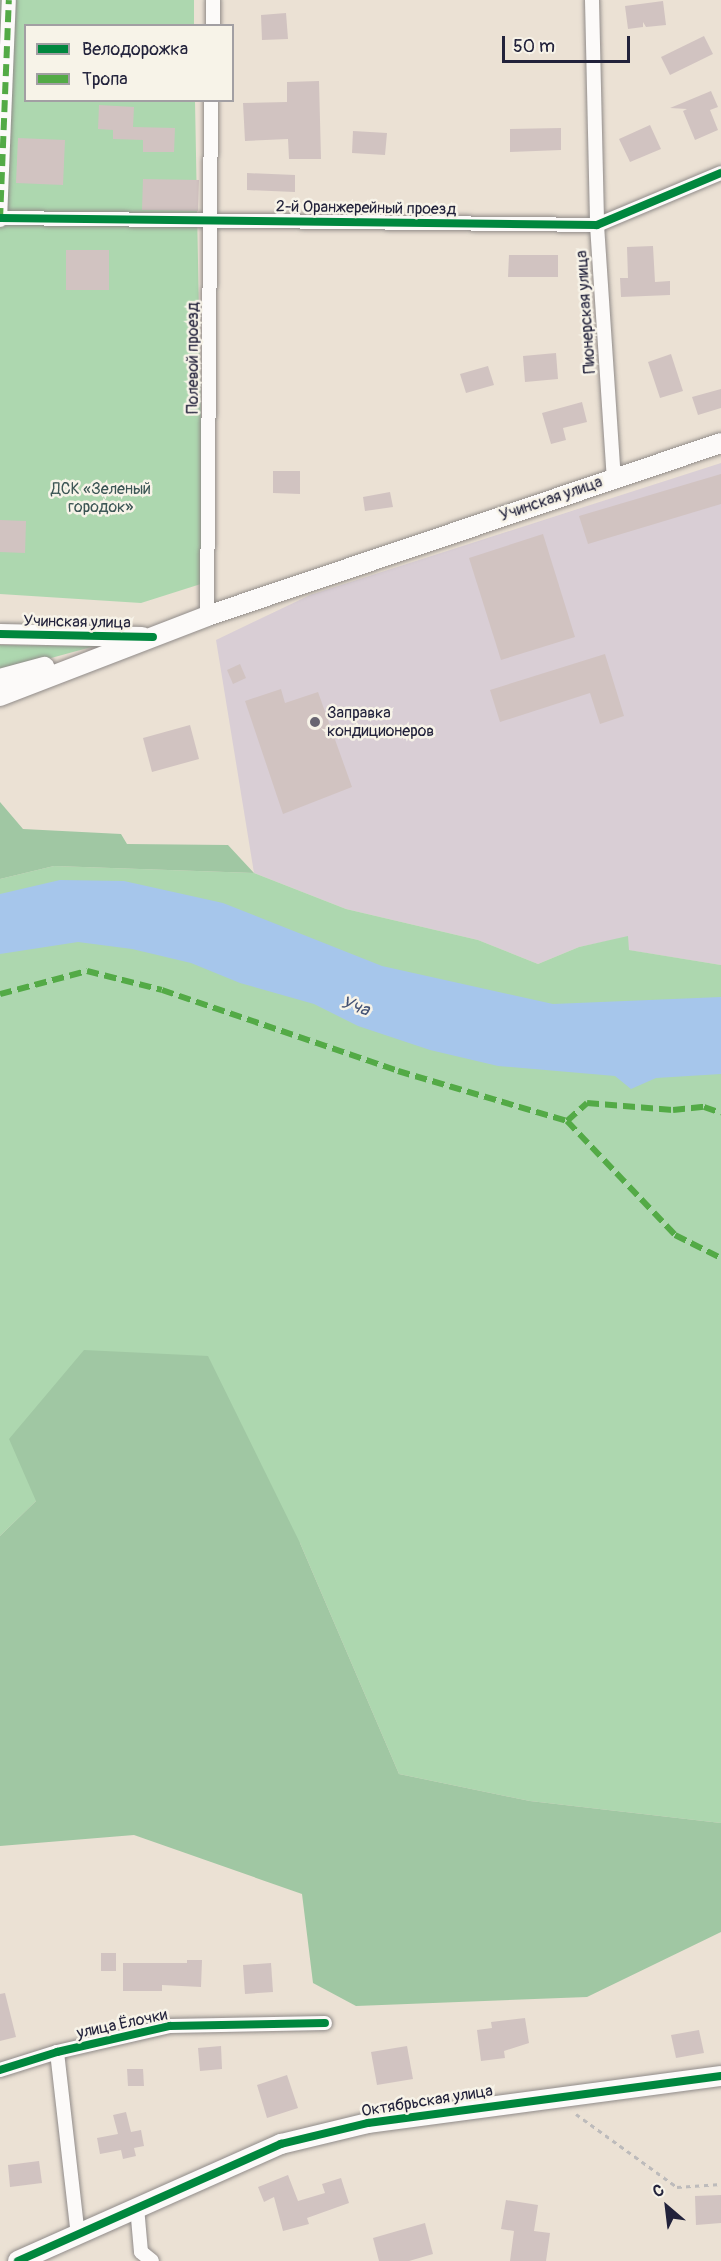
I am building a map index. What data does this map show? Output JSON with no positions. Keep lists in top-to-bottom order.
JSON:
{
  "streets": {
    "main road": ["Учинская улица", "Октябрьская улица"],
    "street": [
      "2-й Оранжерейный проезд",
      "Пионерская улица",
      "Полевой проезд",
      "улица Ёлочки"
    ]
  },
  "crossings": [
    ["2-й Оранжерейный проезд", "Пионерская улица"],
    ["2-й Оранжерейный проезд", "Полевой проезд"],
    ["Пионерская улица", "Учинская улица"],
    ["Полевой проезд", "Учинская улица"]
  ],
  "water": ["Уча"],
  "parks": ["ДСК «Зеленый городок»"],
  "places": ["Заправка кондиционеров"],
  "legend": ["Велодорожка", "Тропа"],
  "scale_bar": "50 m",
  "north": "top left"
}
